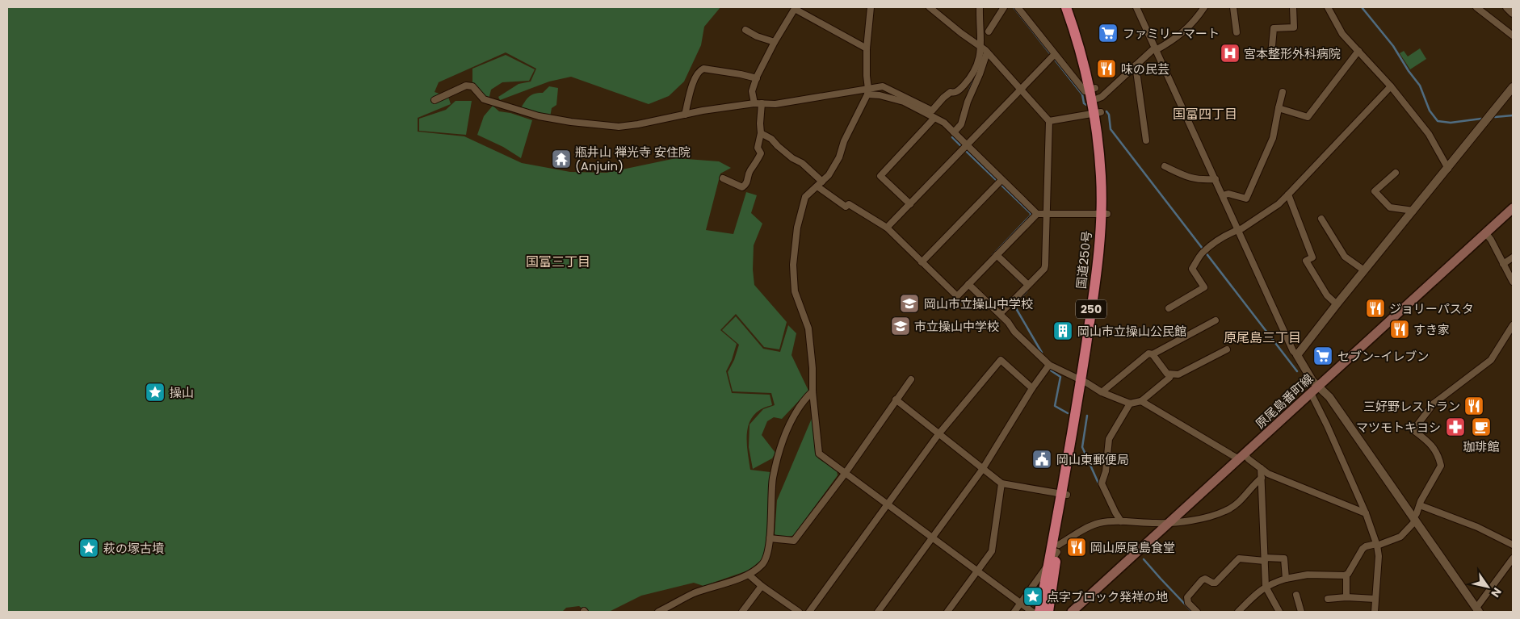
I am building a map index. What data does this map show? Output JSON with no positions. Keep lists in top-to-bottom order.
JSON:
{
  "streets": {
    "highway": ["国道250号", "250"],
    "main road": ["原尾島番町線"]
  },
  "districts": ["国富四丁目", "国富三丁目", "原尾島三丁目"],
  "places": {
    "supermarket": ["ファミリーマート", "セブン-イレブン"],
    "hospital": ["宮本整形外科病院"],
    "restaurant": [
      "味の民芸",
      "ジョリーパスタ",
      "すき家",
      "三好野レストラン",
      "岡山原尾島食堂"
    ],
    "temple": ["瓶井山 禅光寺 安住院 (Anjuin)"],
    "school or university": ["岡山市立操山中学校", "市立操山中学校"],
    "building": ["岡山市立操山公民館"],
    "place": ["操山", "萩の塚古墳", "点字ブロック発祥の地"],
    "pharmacy": ["マツモトキヨシ"],
    "cafe": ["珈琲館"],
    "public building": ["岡山東郵便局"]
  },
  "north": "bottom right"
}
